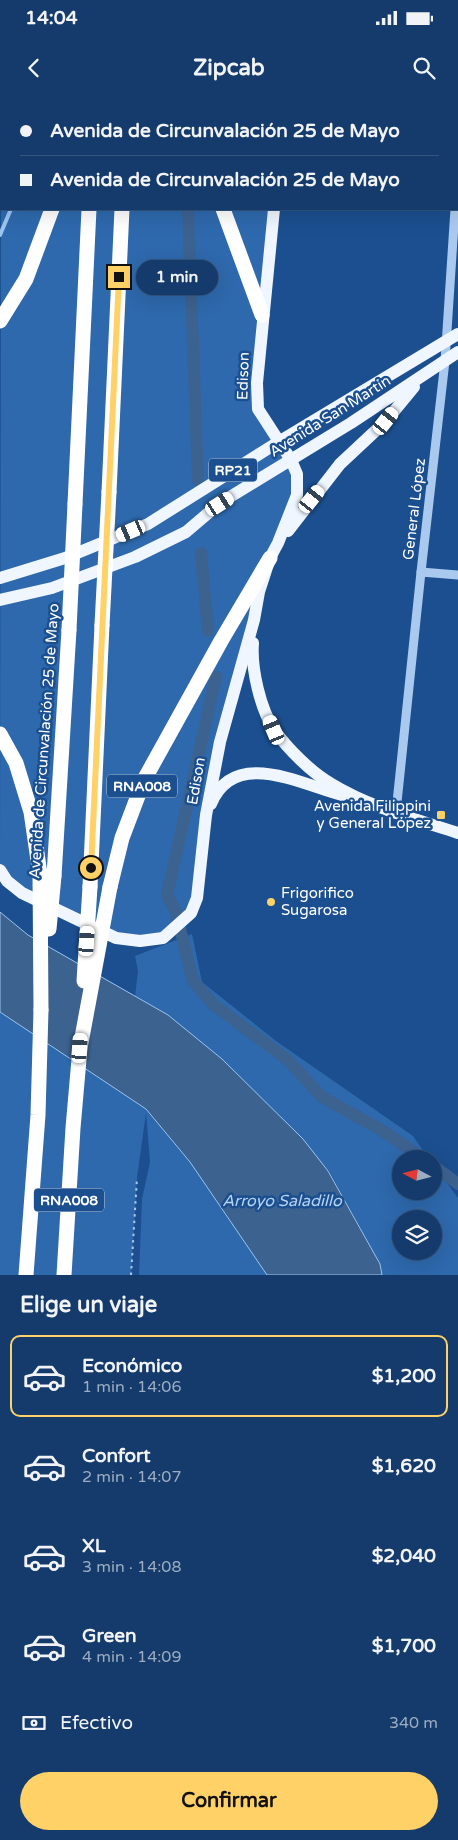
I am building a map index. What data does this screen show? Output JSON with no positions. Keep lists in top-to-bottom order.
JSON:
{
  "streets": {
    "highway": ["Avenida de Circunvalación 25 de Mayo", "RNA008"],
    "main road": ["Edison", "Avenida San Martín", "RP21"],
    "street": ["General López"]
  },
  "crossings": [
    ["Edison", "Avenida San Martín"],
    ["Edison", "RNA008"],
    ["Avenida San Martín", "General López"],
    ["Avenida de Circunvalación 25 de Mayo", "RNA008"]
  ],
  "water": ["Arroyo Saladillo"],
  "places": {
    "transit": ["Avenida Filippini y General López"],
    "other": ["Frigorifico Sugarosa"]
  },
  "north": "left",
  "page": {
    "status": "14:04",
    "header": "Zipcab",
    "banner": ["Avenida de Circunvalación 25 de Mayo", "Avenida de Circunvalación 25 de Mayo"],
    "bubble": "1 min",
    "heading": "Elige un viaje",
    "list": [
      {
        "name": "Económico",
        "note": "1 min · 14:06",
        "value": "$1,200"
      },
      {
        "name": "Confort",
        "note": "2 min · 14:07",
        "value": "$1,620"
      },
      {
        "name": "XL",
        "note": "3 min · 14:08",
        "value": "$2,040"
      },
      {
        "name": "Green",
        "note": "4 min · 14:09",
        "value": "$1,700"
      }
    ],
    "pay": ["Efectivo", "340 m"],
    "buttons": "Confirmar"
  }
}
